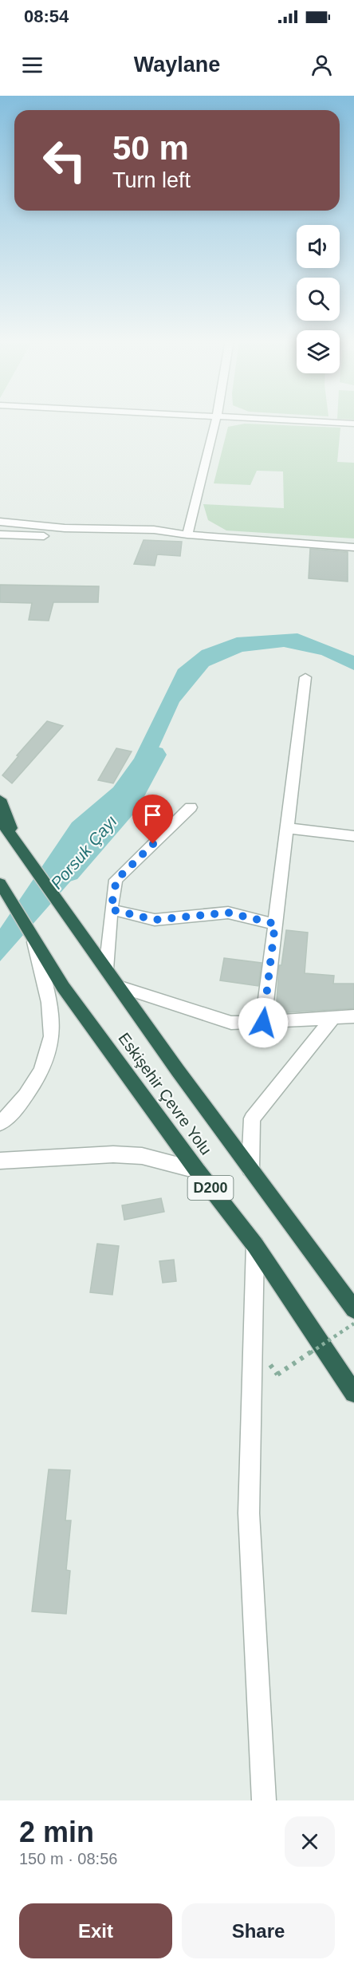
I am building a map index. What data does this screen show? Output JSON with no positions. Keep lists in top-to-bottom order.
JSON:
{
  "streets": {
    "highway": ["Eskişehir Çevre Yolu", "D200"]
  },
  "water": ["Porsuk Çayı"],
  "page": {
    "status": "08:54",
    "header": "Waylane",
    "turn": ["50 m", "Turn left"],
    "heading": ["2 min", "150 m · 08:56"],
    "buttons": ["Exit", "Share"]
  }
}
